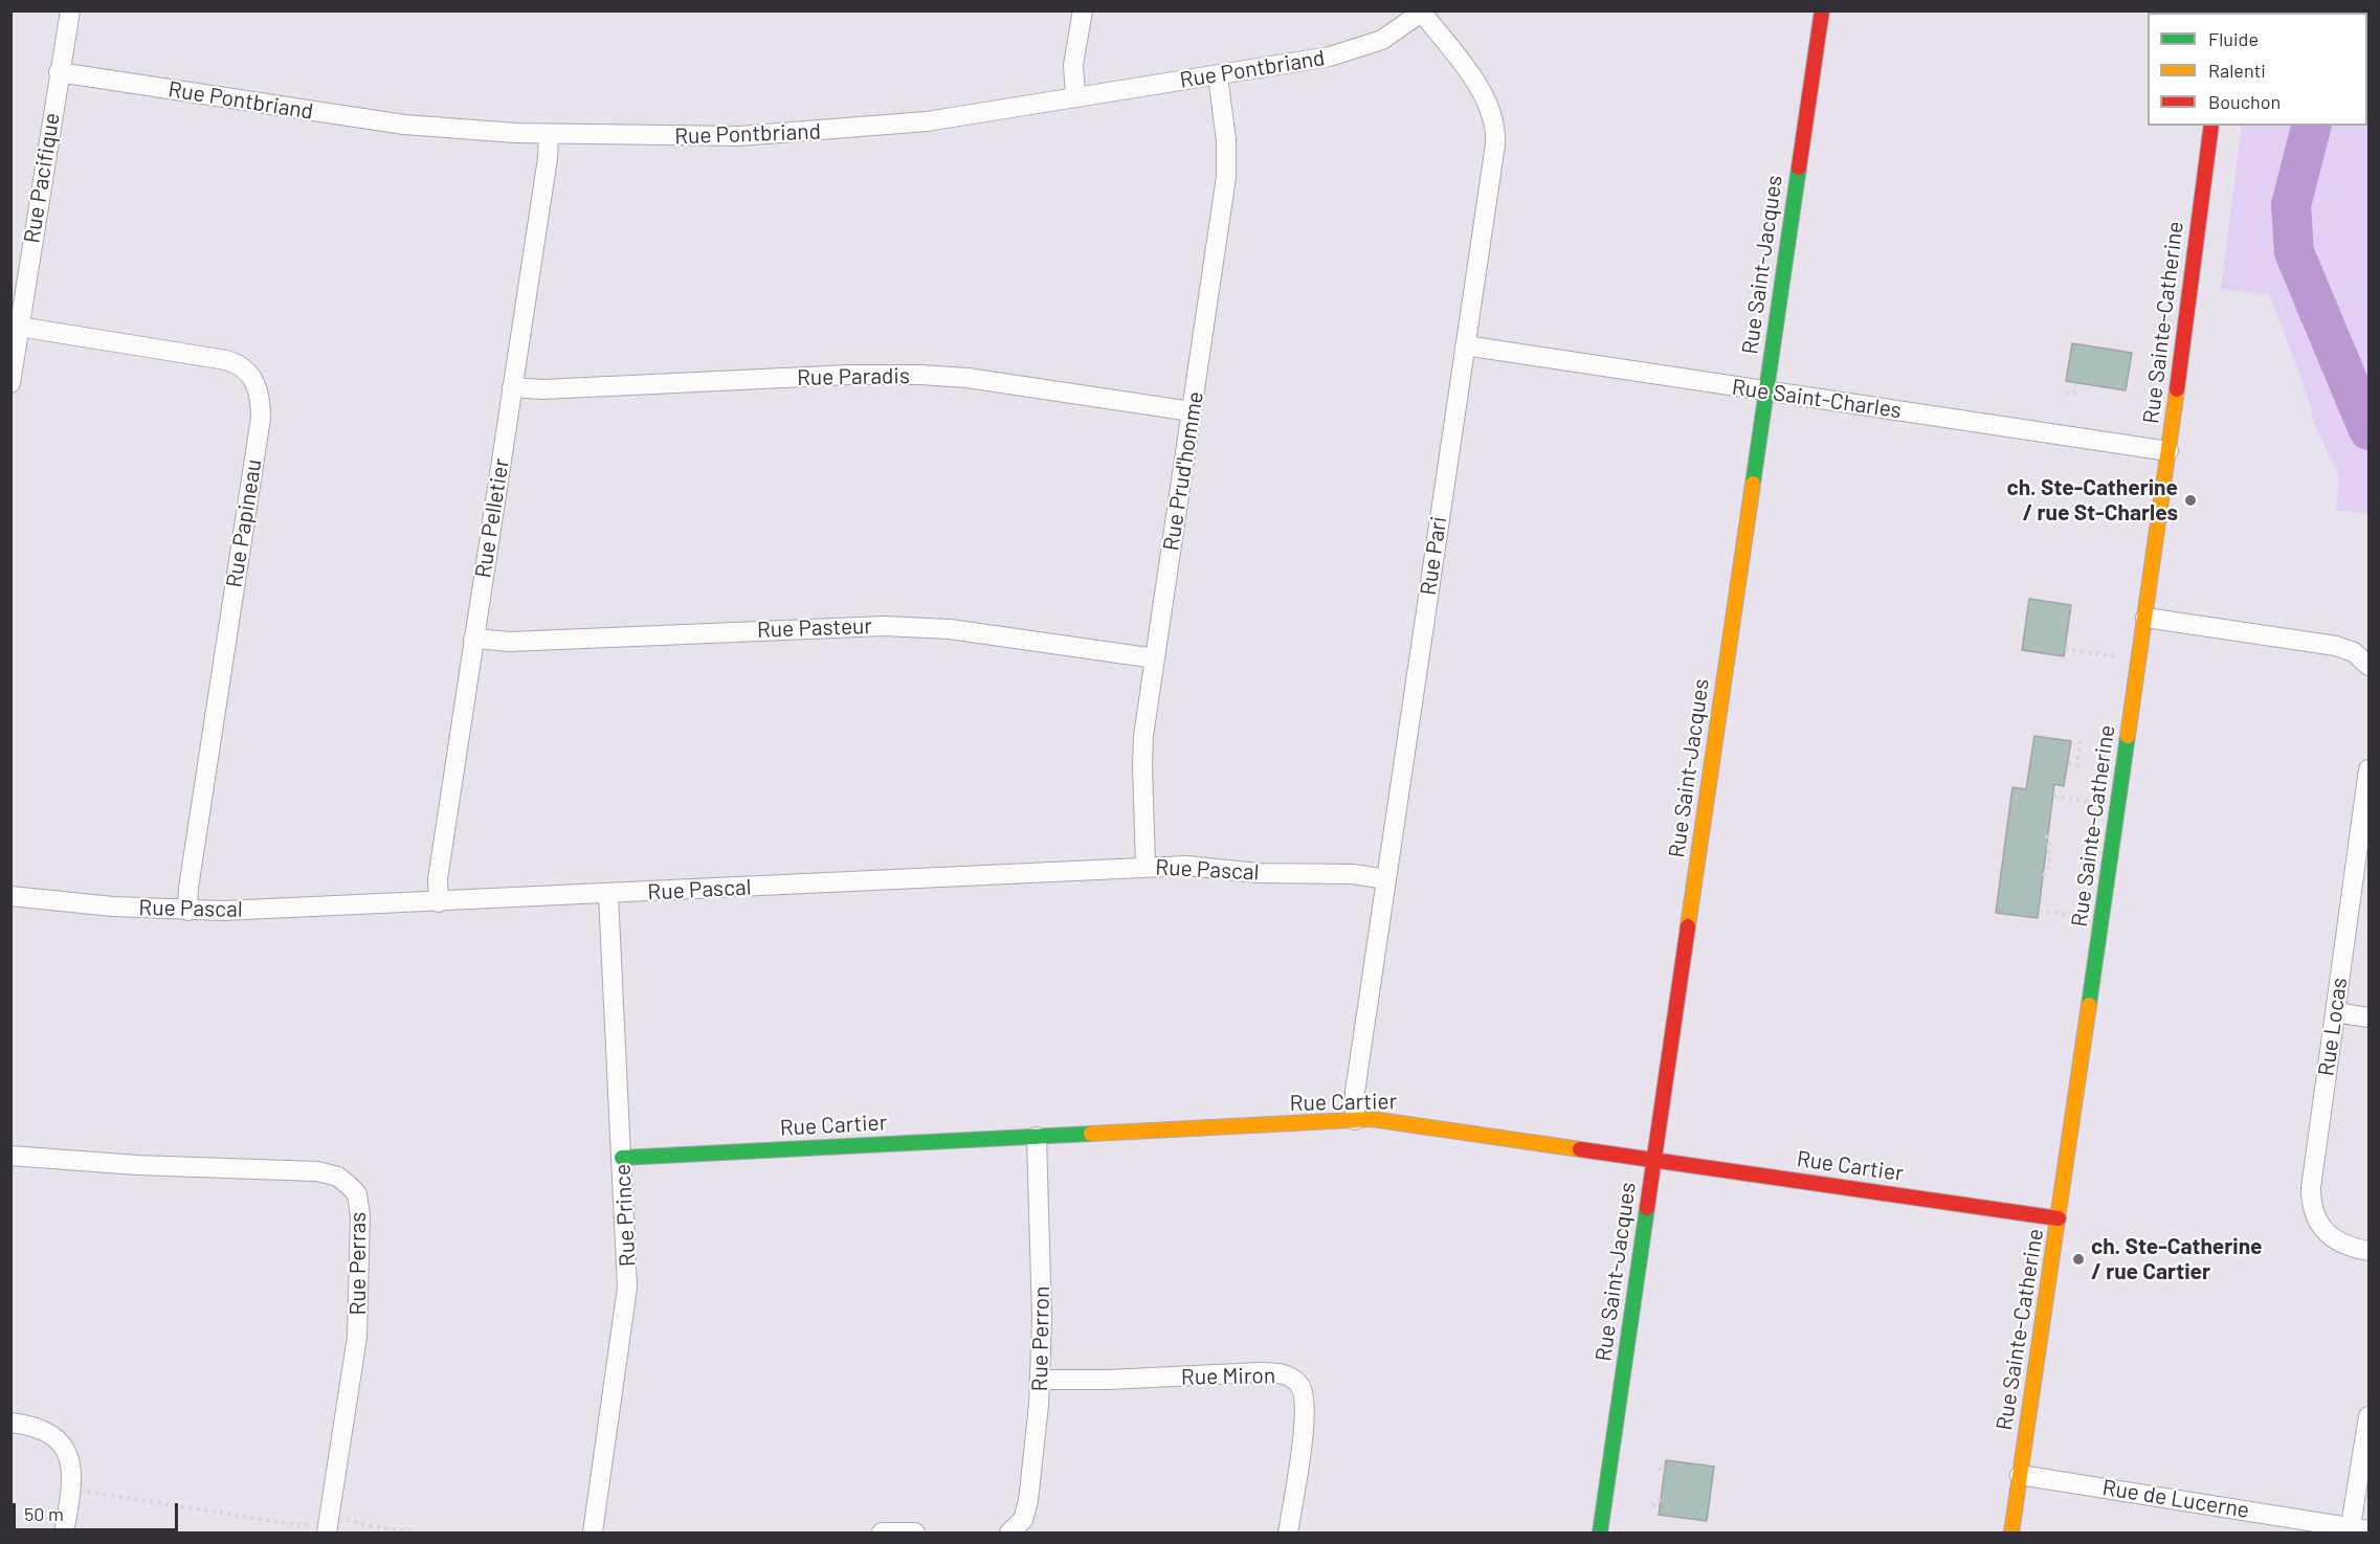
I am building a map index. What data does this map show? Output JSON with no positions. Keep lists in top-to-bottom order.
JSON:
{
  "streets": {
    "street": [
      "Rue Pontbriand",
      "Rue Pacifique",
      "Rue Saint-Jacques",
      "Rue Sainte-Catherine",
      "Rue Paradis",
      "Rue Saint-Charles",
      "Rue Prud'homme",
      "Rue Pelletier",
      "Rue Papineau",
      "Rue Pari",
      "Rue Pasteur",
      "Rue Pascal",
      "Rue Locas",
      "Rue Cartier",
      "Rue Prince",
      "Rue Perras",
      "Rue Perron",
      "Rue Miron",
      "Rue de Lucerne"
    ]
  },
  "crossings": [
    ["Rue Pontbriand", "Rue Pacifique"],
    ["Rue Pontbriand", "Rue Prud'homme"],
    ["Rue Pontbriand", "Rue Pelletier"],
    ["Rue Pontbriand", "Rue Pari"],
    ["Rue Pacifique", "Rue Papineau"],
    ["Rue Saint-Jacques", "Rue Saint-Charles"],
    ["Rue Saint-Jacques", "Rue Cartier"],
    ["Rue Sainte-Catherine", "Rue Saint-Charles"],
    ["Rue Sainte-Catherine", "Rue Cartier"],
    ["Rue Sainte-Catherine", "Rue de Lucerne"],
    ["Rue Paradis", "Rue Prud'homme"],
    ["Rue Paradis", "Rue Pelletier"],
    ["Rue Saint-Charles", "Rue Pari"],
    ["Rue Prud'homme", "Rue Pasteur"],
    ["Rue Prud'homme", "Rue Pascal"],
    ["Rue Pelletier", "Rue Pasteur"],
    ["Rue Pelletier", "Rue Pascal"],
    ["Rue Papineau", "Rue Pascal"],
    ["Rue Pari", "Rue Pascal"],
    ["Rue Pari", "Rue Cartier"],
    ["Rue Pascal", "Rue Prince"],
    ["Rue Cartier", "Rue Prince"],
    ["Rue Cartier", "Rue Perron"],
    ["Rue Perron", "Rue Miron"]
  ],
  "places": ["ch. Ste-Catherine / rue St-Charles", "ch. Ste-Catherine / rue Cartier"],
  "legend": ["Fluide", "Ralenti", "Bouchon"],
  "scale_bar": "50 m"
}
